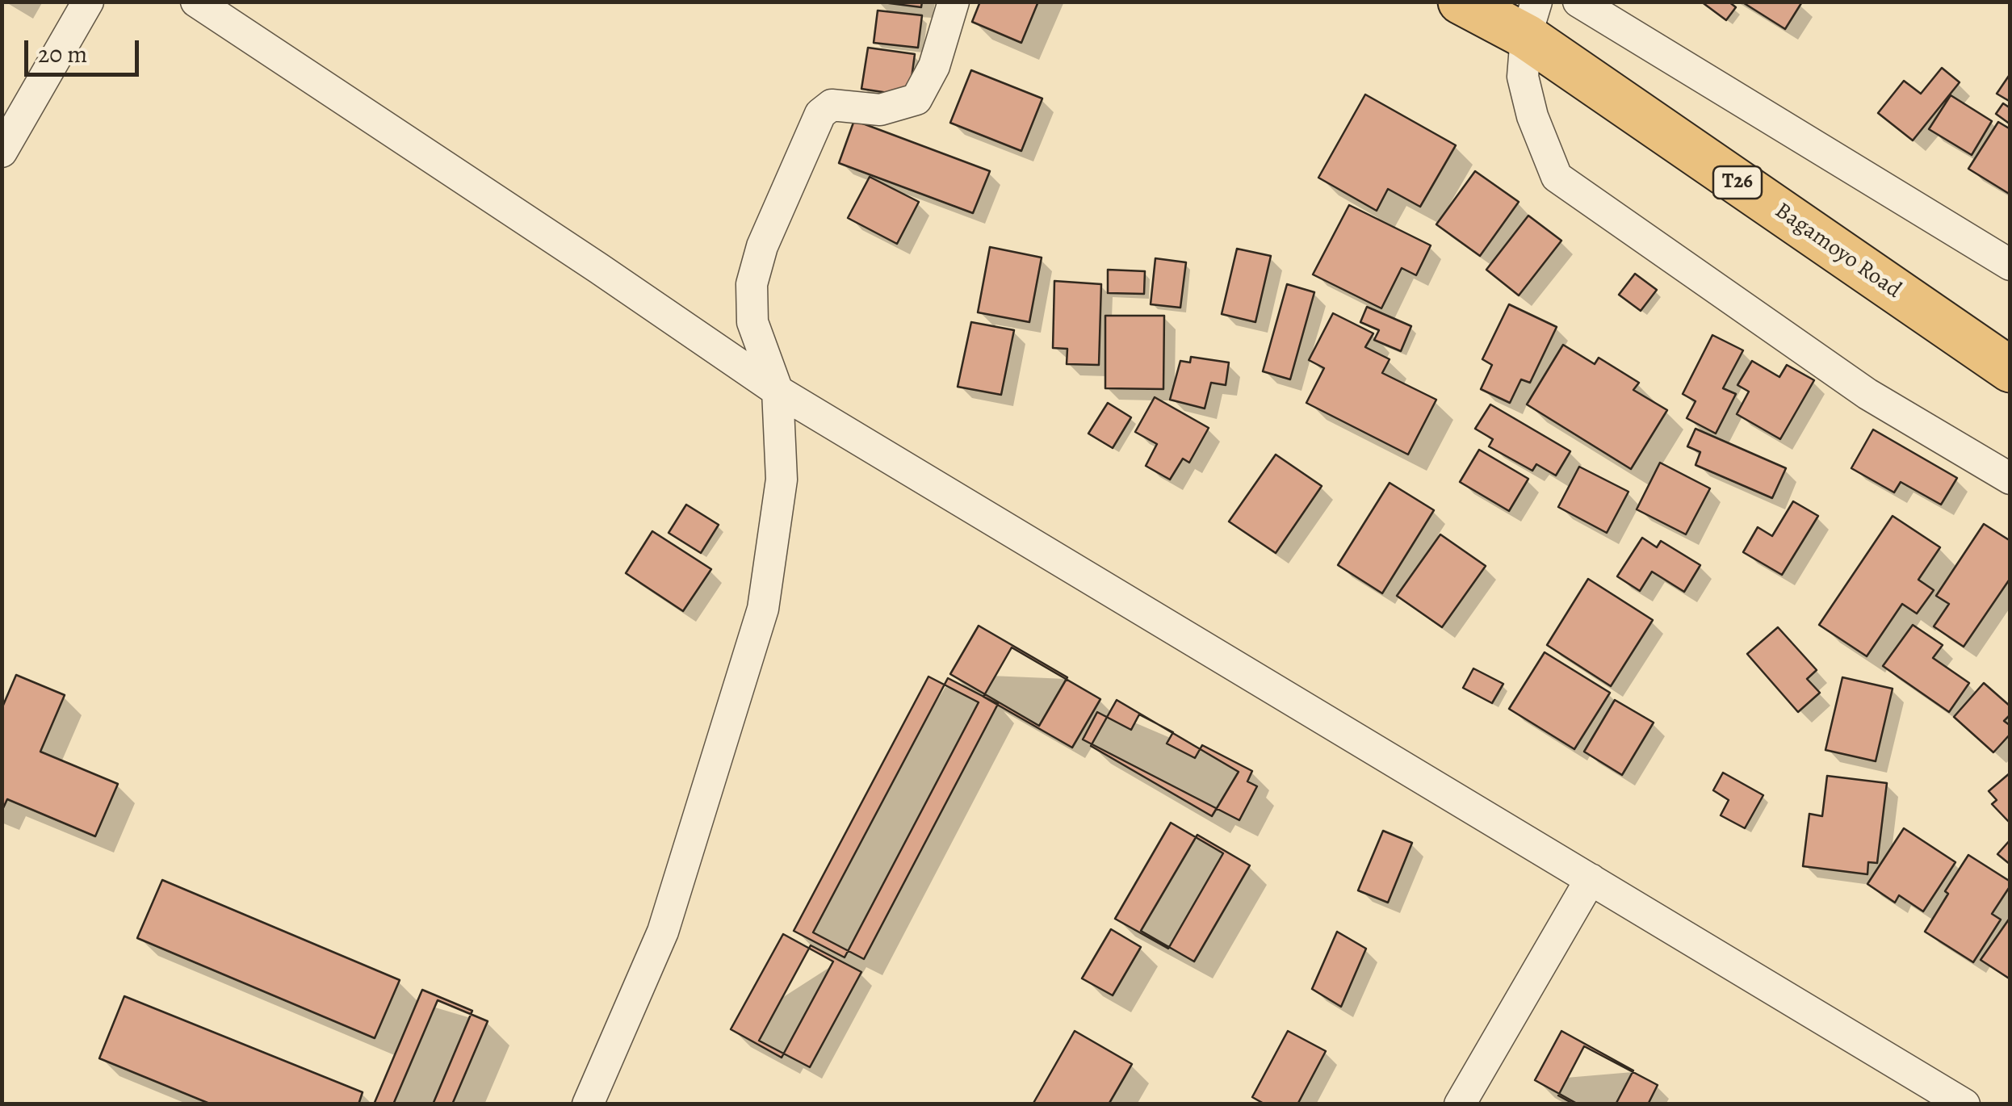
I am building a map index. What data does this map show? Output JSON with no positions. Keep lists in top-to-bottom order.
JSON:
{
  "streets": {
    "highway": ["T26", "Bagamoyo Road"]
  },
  "scale_bar": "20 m"
}
